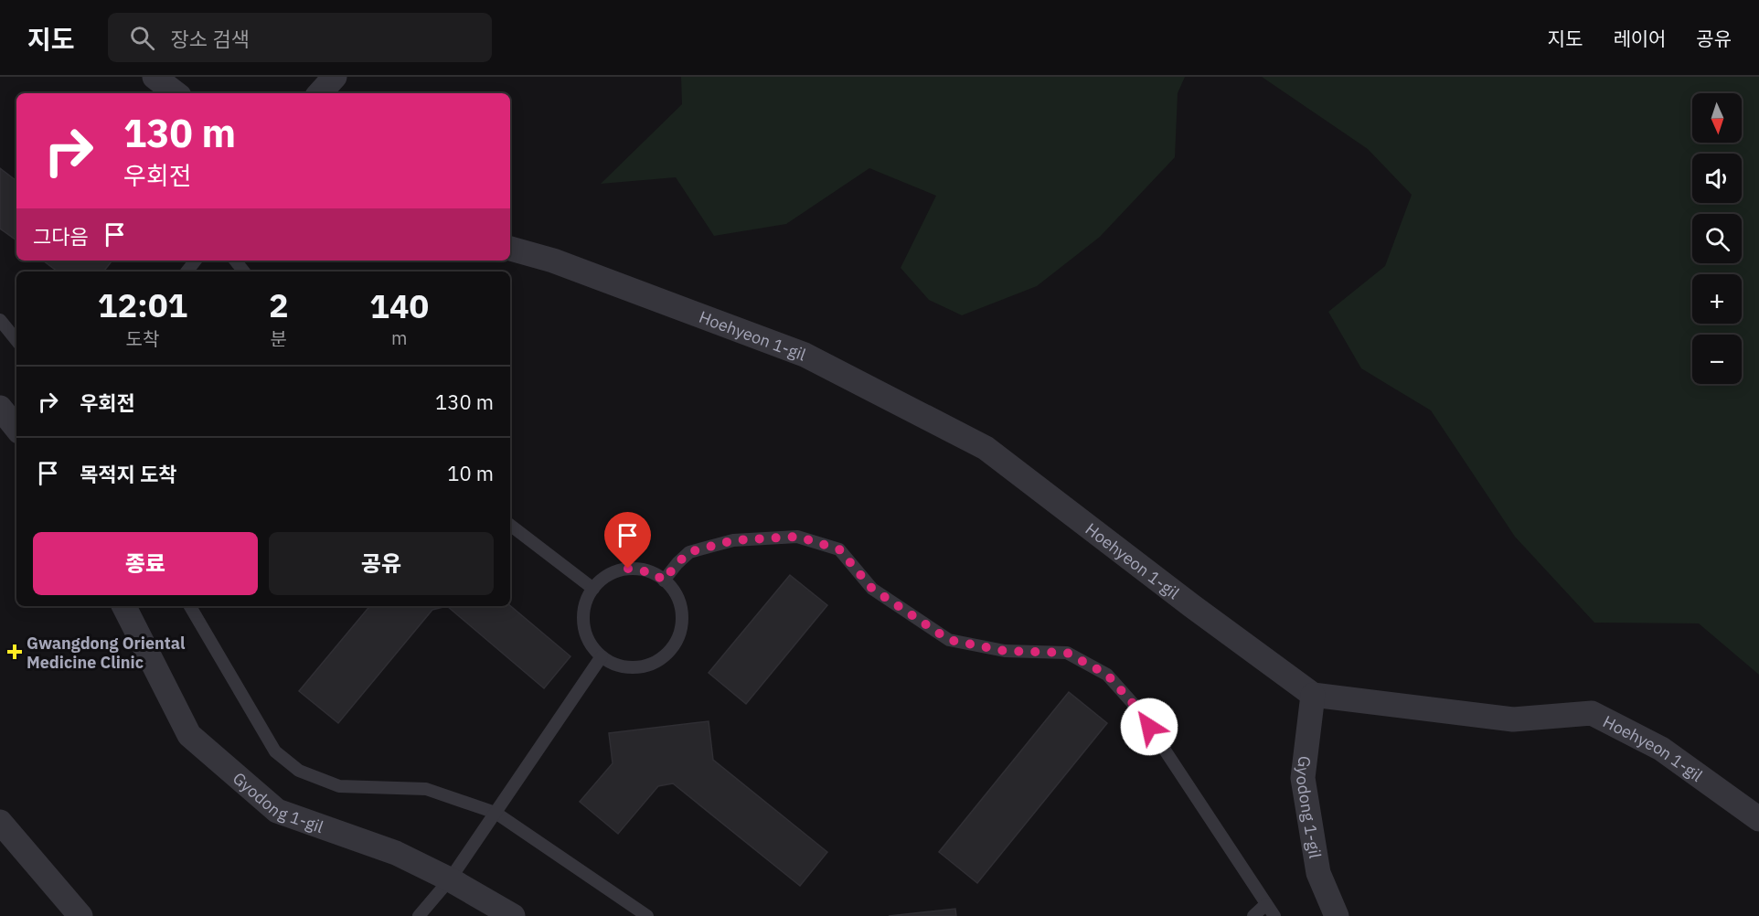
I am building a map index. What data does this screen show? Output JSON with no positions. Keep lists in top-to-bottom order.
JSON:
{
  "streets": {
    "street": ["Hoehyeon 1-gil", "Gyodong 1-gil"]
  },
  "crossings": [
    ["Hoehyeon 1-gil", "Gyodong 1-gil"]
  ],
  "places": {
    "health": ["Gwangdong Oriental Medicine Clinic"]
  },
  "north": "bottom",
  "page": {
    "header": "지도",
    "search": "장소 검색",
    "nav": ["지도", "레이어", "공유"],
    "map_buttons": ["+", "−"],
    "turn": ["130 m", "우회전"],
    "then": "그다음",
    "eta": [
      "12:01",
      "도착",
      "2",
      "분",
      "140",
      "m"
    ],
    "list": [
      {
        "name": "우회전",
        "value": "130 m"
      },
      {
        "name": "목적지 도착",
        "value": "10 m"
      }
    ],
    "buttons": ["종료", "공유"]
  }
}
